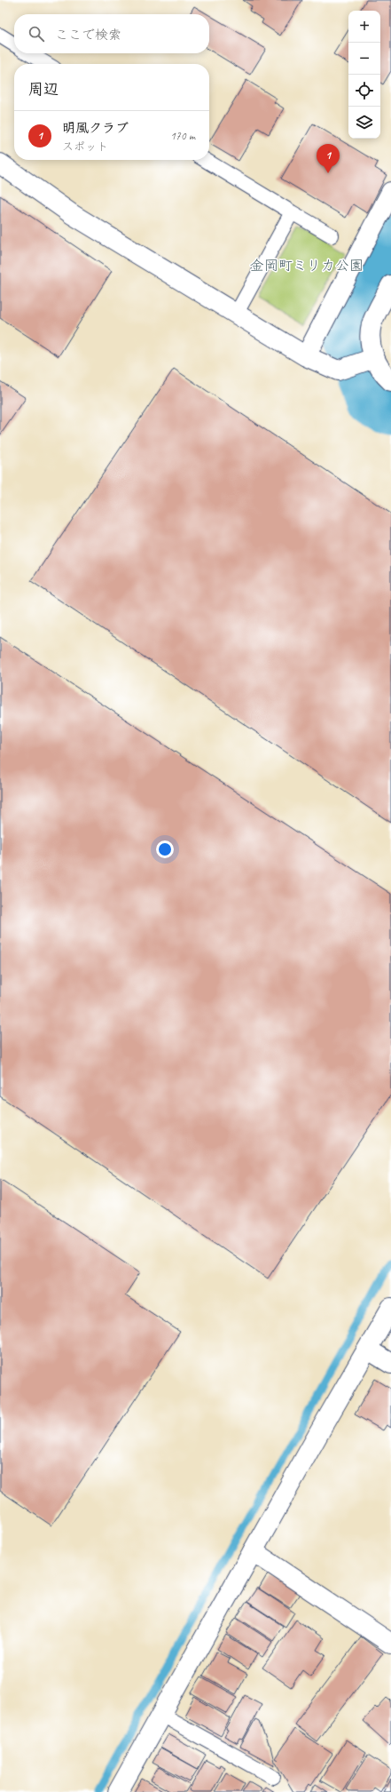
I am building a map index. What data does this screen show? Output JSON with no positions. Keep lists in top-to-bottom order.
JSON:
{
  "parks": ["金岡町ミリカ公園"],
  "page": {
    "map_buttons": ["+", "−"],
    "search": "ここで検索",
    "heading": "周辺",
    "list": [
      {
        "mark": "1",
        "name": "明風クラブ",
        "note": "スポット",
        "value": "170 m"
      }
    ],
    "pins": "1"
  }
}
